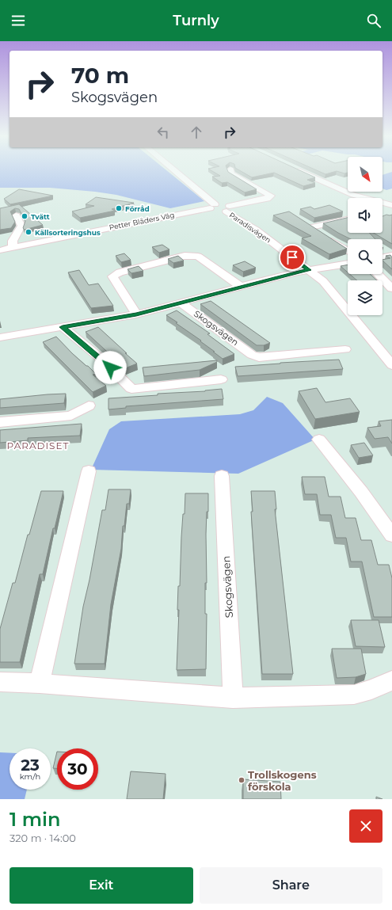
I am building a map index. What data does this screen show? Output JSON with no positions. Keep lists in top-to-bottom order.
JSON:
{
  "streets": {
    "street": ["Petter Blåders Väg", "Paradisvägen", "Skogsvägen"]
  },
  "crossings": [
    ["Paradisvägen", "Skogsvägen"]
  ],
  "districts": ["PARADISET"],
  "places": [
    "Förråd",
    "Tvätt",
    "Källsorteringshus",
    "Trollskogens förskola"
  ],
  "north": "bottom right",
  "page": {
    "header": "Turnly",
    "turn": ["70 m", "Skogsvägen"],
    "speed": "23 km/h",
    "limit": "30",
    "heading": ["1 min", "320 m · 14:00"],
    "buttons": ["Exit", "Share"]
  }
}
